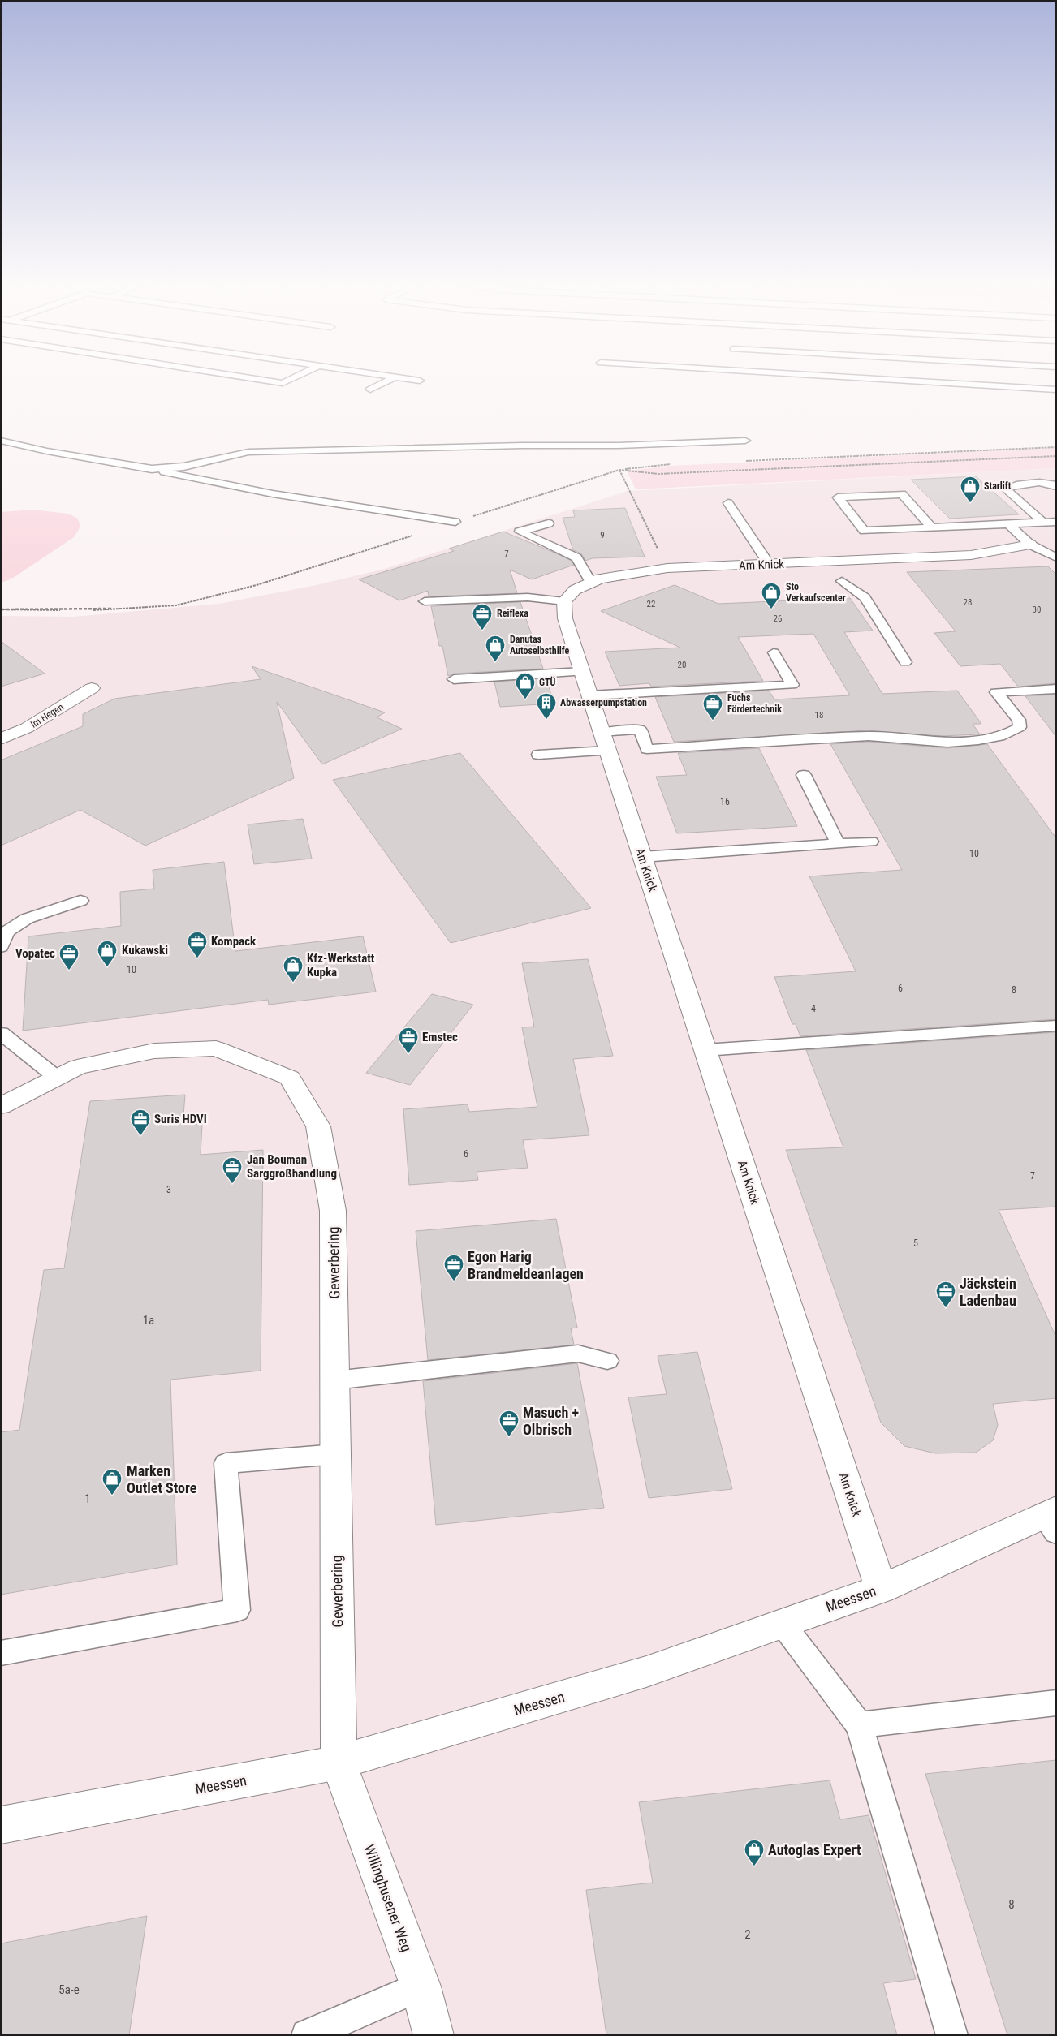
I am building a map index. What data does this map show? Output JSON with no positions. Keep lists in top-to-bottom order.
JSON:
{
  "streets": {
    "street": [
      "Am Knick",
      "Im Hegen",
      "Gewerbering",
      "Meessen",
      "Willinghusener Weg"
    ]
  },
  "crossings": [
    ["Am Knick", "Meessen"],
    ["Gewerbering", "Meessen"],
    ["Gewerbering", "Willinghusener Weg"],
    ["Meessen", "Willinghusener Weg"]
  ],
  "places": {
    "shop": [
      "Starlift",
      "Sto Verkaufscenter",
      "Danutas Autoselbsthilfe",
      "GTÜ",
      "Kukawski",
      "Kfz-Werkstatt Kupka",
      "Marken Outlet Store",
      "Autoglas Expert"
    ],
    "office": [
      "Reiflexa",
      "Fuchs Fördertechnik",
      "Kompack",
      "Vopatec",
      "Emstec",
      "Suris HDVI",
      "Jan Bouman Sarggroßhandlung",
      "Egon Harig Brandmeldeanlagen",
      "Jäckstein Ladenbau",
      "Masuch + Olbrisch"
    ],
    "building": ["Abwasserpumpstation"]
  },
  "house_numbers": [
    "9",
    "7",
    "28",
    "22",
    "30",
    "26",
    "20",
    "18",
    "16",
    "10",
    "10",
    "6",
    "8",
    "4",
    "6",
    "7",
    "3",
    "5",
    "1a",
    "1",
    "8",
    "2",
    "5a-e"
  ]
}
